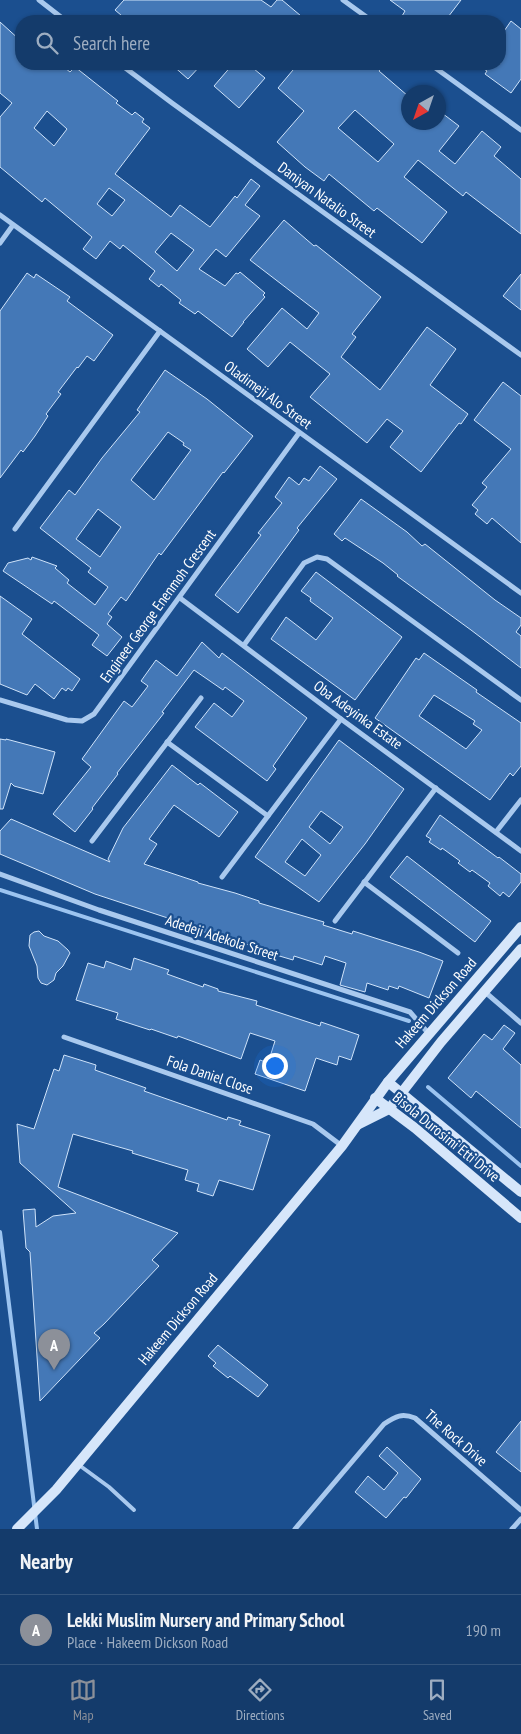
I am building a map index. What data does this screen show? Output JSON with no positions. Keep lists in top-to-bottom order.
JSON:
{
  "streets": {
    "main road": ["Hakeem Dickson Road", "Bisola Durosimi Etti Drive"],
    "street": [
      "Daniyan Natalio Street",
      "Oladimeji Alo Street",
      "Engineer George Enenmoh Crescent",
      "Oba Adeyinka Estate",
      "Adedeji Adekola Street",
      "Fola Daniel Close",
      "The Rock Drive"
    ]
  },
  "crossings": [
    ["Oladimeji Alo Street", "Engineer George Enenmoh Crescent"],
    ["Engineer George Enenmoh Crescent", "Oba Adeyinka Estate"],
    ["Adedeji Adekola Street", "Hakeem Dickson Road"],
    ["Hakeem Dickson Road", "Fola Daniel Close"],
    ["Hakeem Dickson Road", "Bisola Durosimi Etti Drive"]
  ],
  "north": "bottom left",
  "page": {
    "search": "Search here",
    "pins": "A",
    "heading": "Nearby",
    "list": [
      {
        "mark": "A",
        "name": "Lekki Muslim Nursery and Primary School",
        "note": "Place · Hakeem Dickson Road",
        "value": "190 m"
      }
    ],
    "nav": ["Map", "Directions", "Saved"]
  }
}
